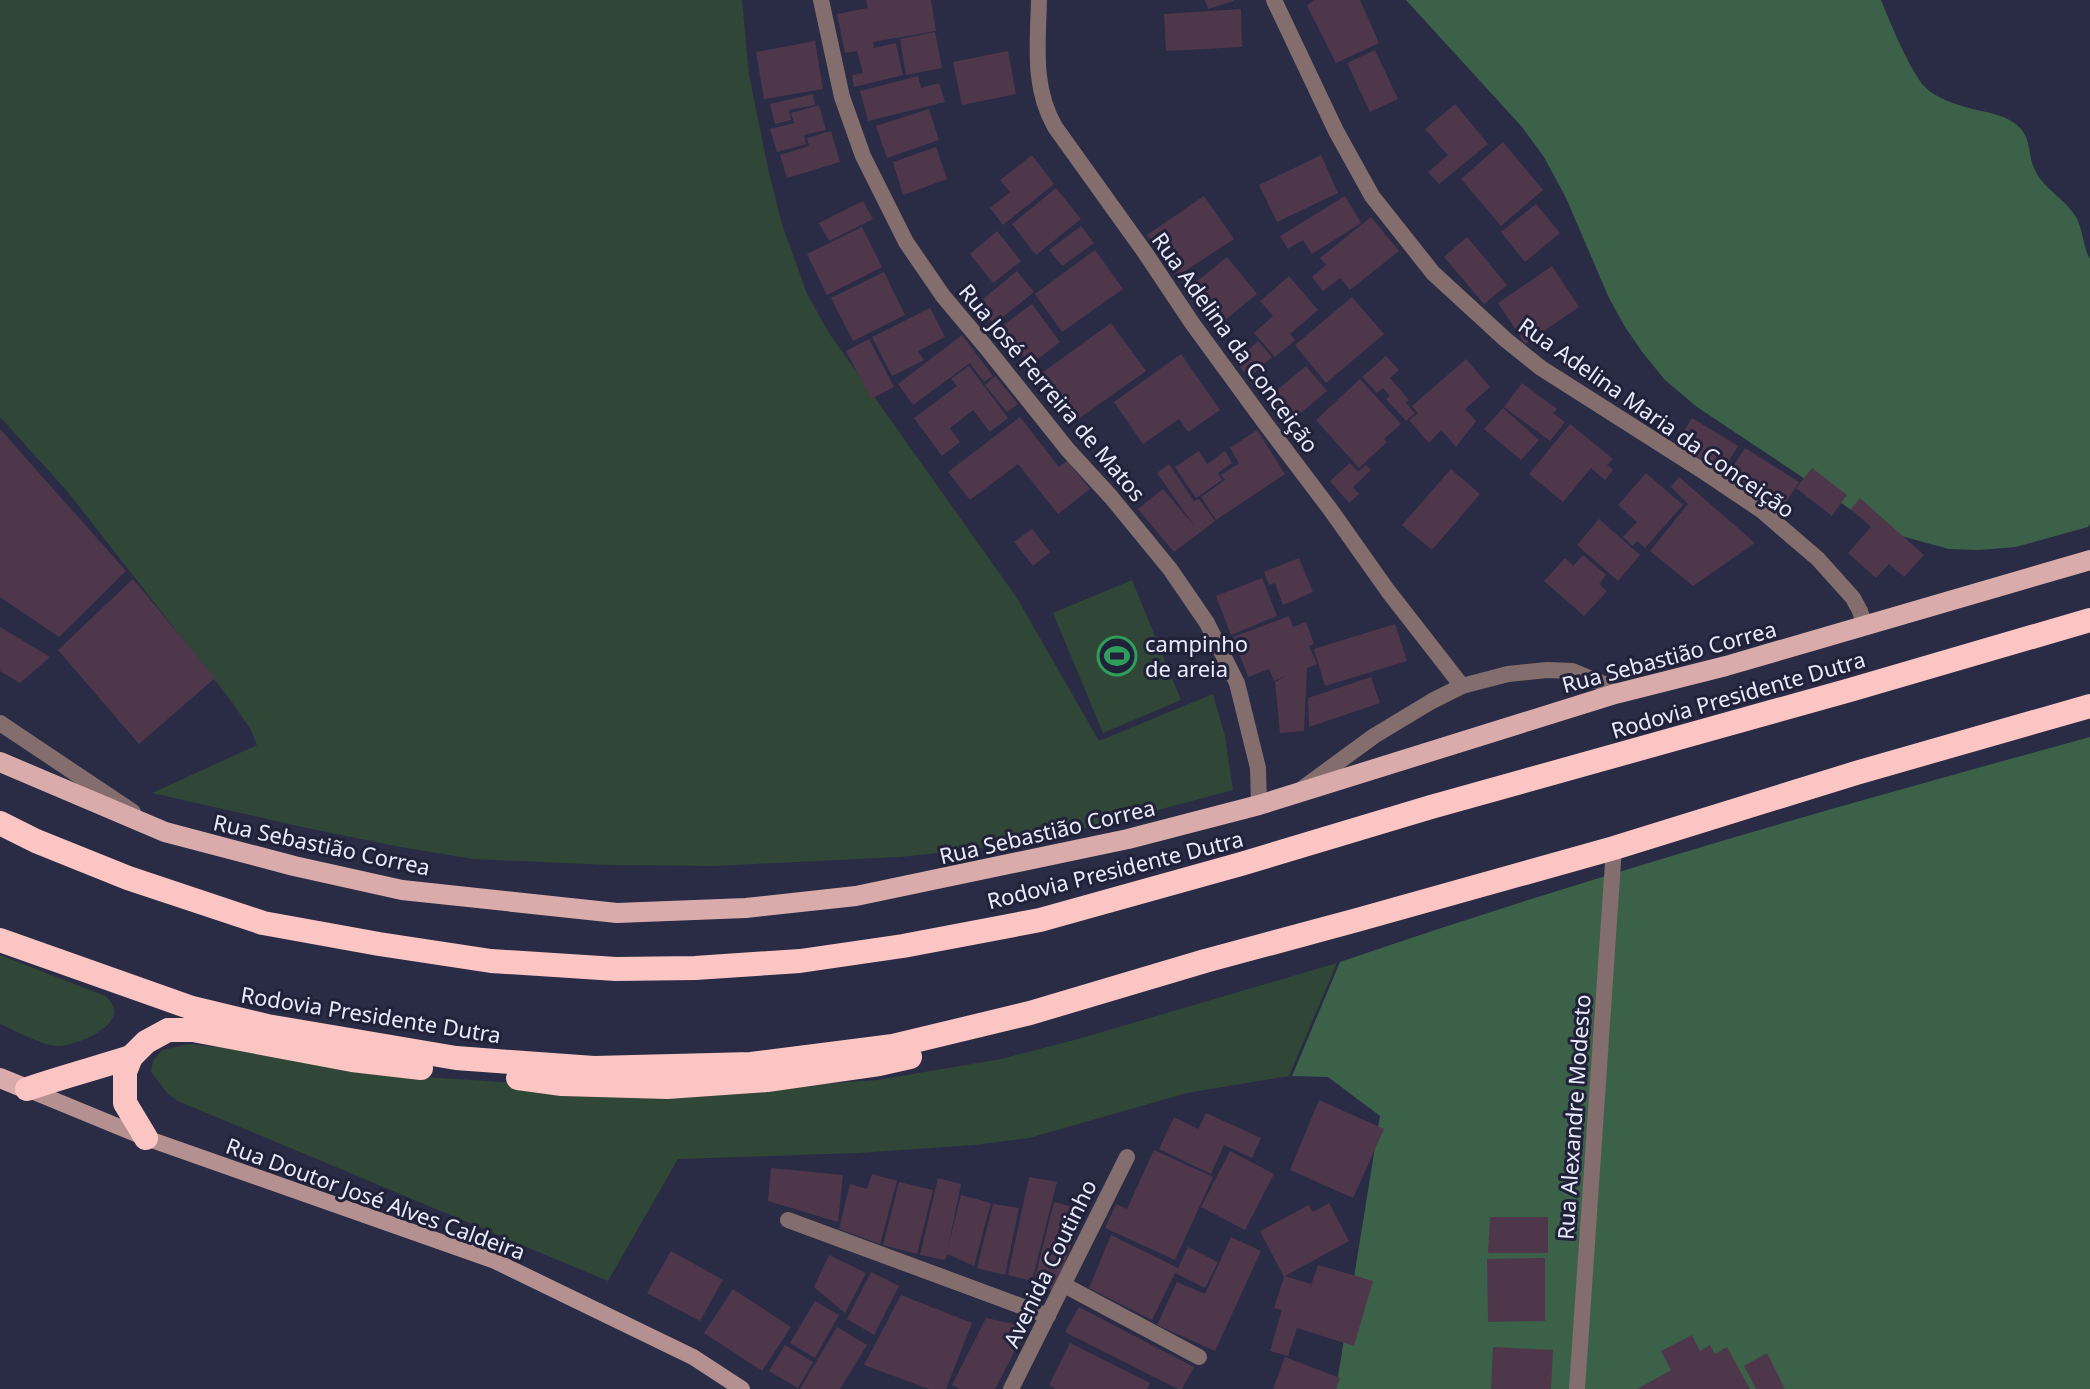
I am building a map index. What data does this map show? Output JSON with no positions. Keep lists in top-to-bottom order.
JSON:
{
  "streets": {
    "highway": ["Rodovia Presidente Dutra"],
    "main road": ["Rua Sebastião Correa"],
    "street": [
      "Rua Adelina da Conceição",
      "Rua José Ferreira de Matos",
      "Rua Adelina Maria da Conceição",
      "Rua Alexandre Modesto",
      "Rua Doutor José Alves Caldeira",
      "Avenida Coutinho"
    ]
  },
  "crossings": [
    ["Rua José Ferreira de Matos", "Rua Sebastião Correa"],
    ["Rua Adelina Maria da Conceição", "Rua Sebastião Correa"],
    ["Rodovia Presidente Dutra", "Rua Alexandre Modesto"]
  ],
  "places": {
    "sports": ["campinho de areia"]
  }
}
